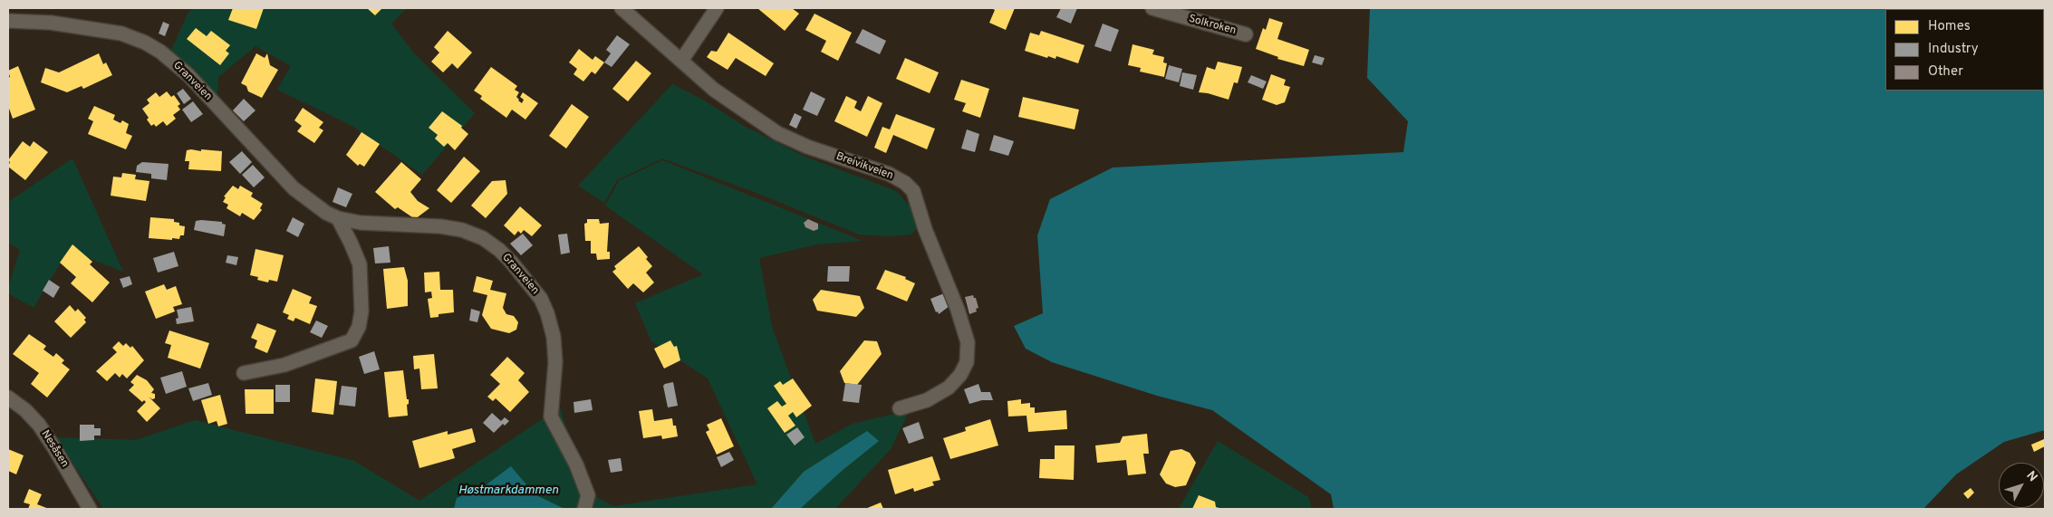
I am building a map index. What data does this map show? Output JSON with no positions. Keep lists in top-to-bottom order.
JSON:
{
  "streets": {
    "street": [
      "Solkroken",
      "Granveien",
      "Breivikveien",
      "Nesåsen"
    ]
  },
  "water": ["Høstmarkdammen"],
  "legend": ["Homes", "Industry", "Other"],
  "north": "top right"
}
